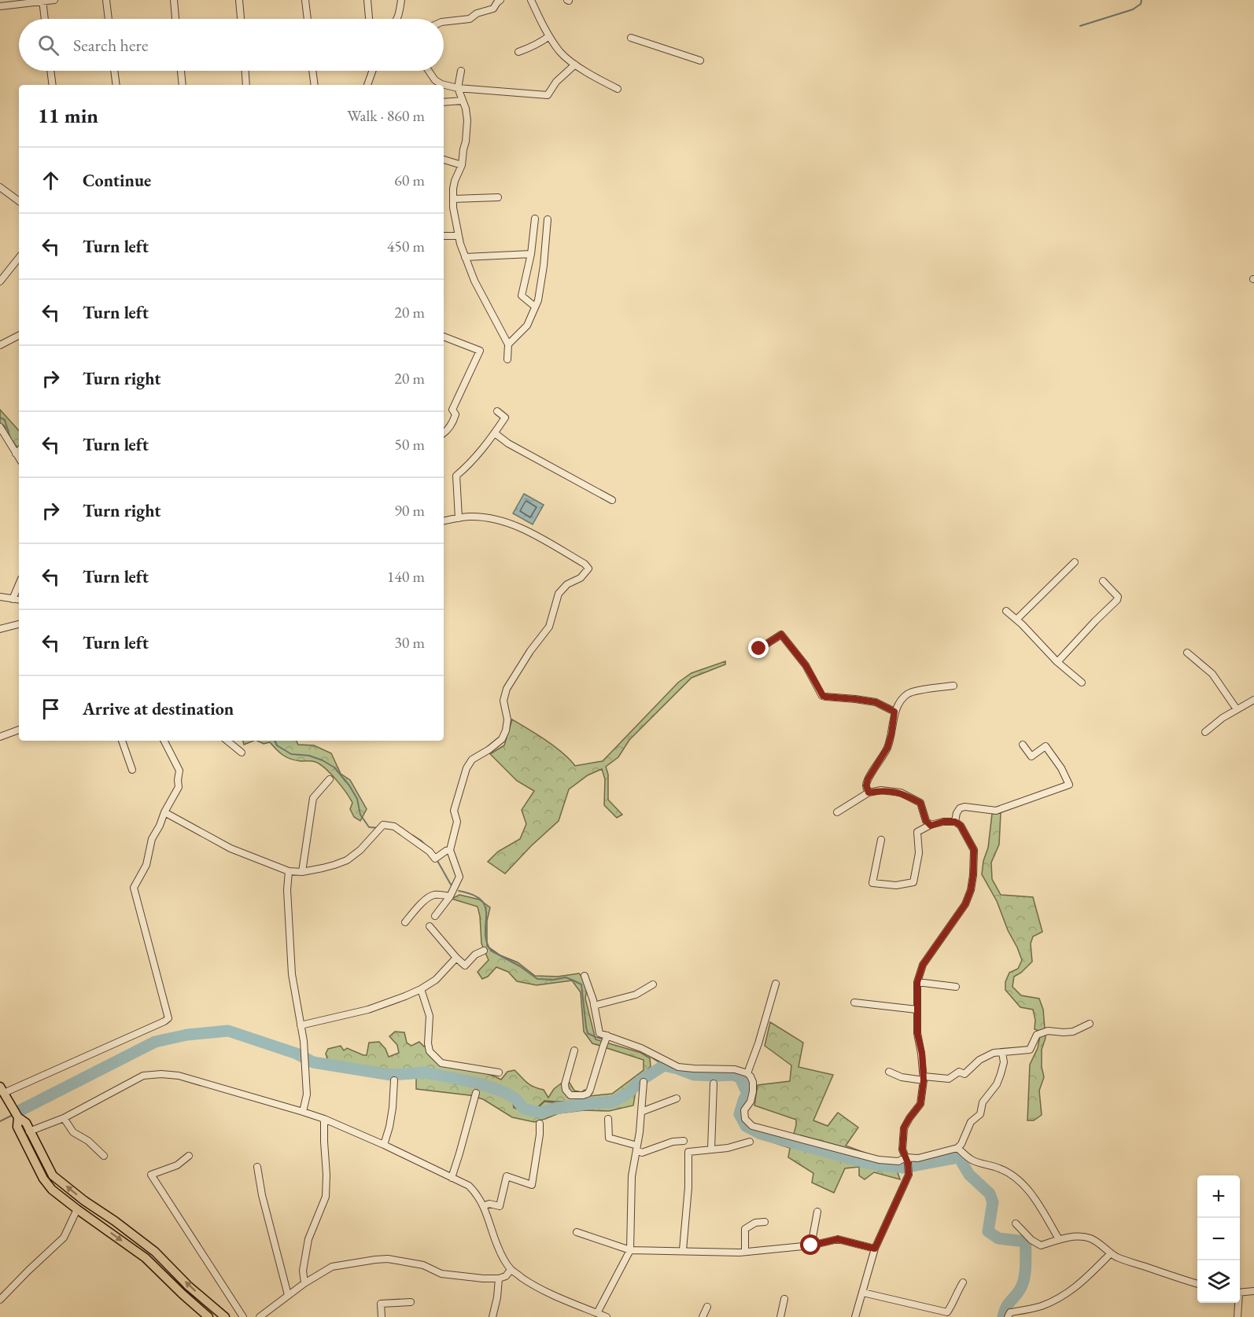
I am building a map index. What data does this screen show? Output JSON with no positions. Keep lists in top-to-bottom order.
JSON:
{
  "page": {
    "search": "Search here",
    "heading": ["11 min", "Walk · 860 m"],
    "list": [
      ["Continue", "60 m"],
      ["Turn left", "450 m"],
      ["Turn left", "20 m"],
      ["Turn right", "20 m"],
      ["Turn left", "50 m"],
      ["Turn right", "90 m"],
      ["Turn left", "140 m"],
      ["Turn left", "30 m"],
      "Arrive at destination"
    ],
    "map_buttons": ["+", "−"]
  }
}
